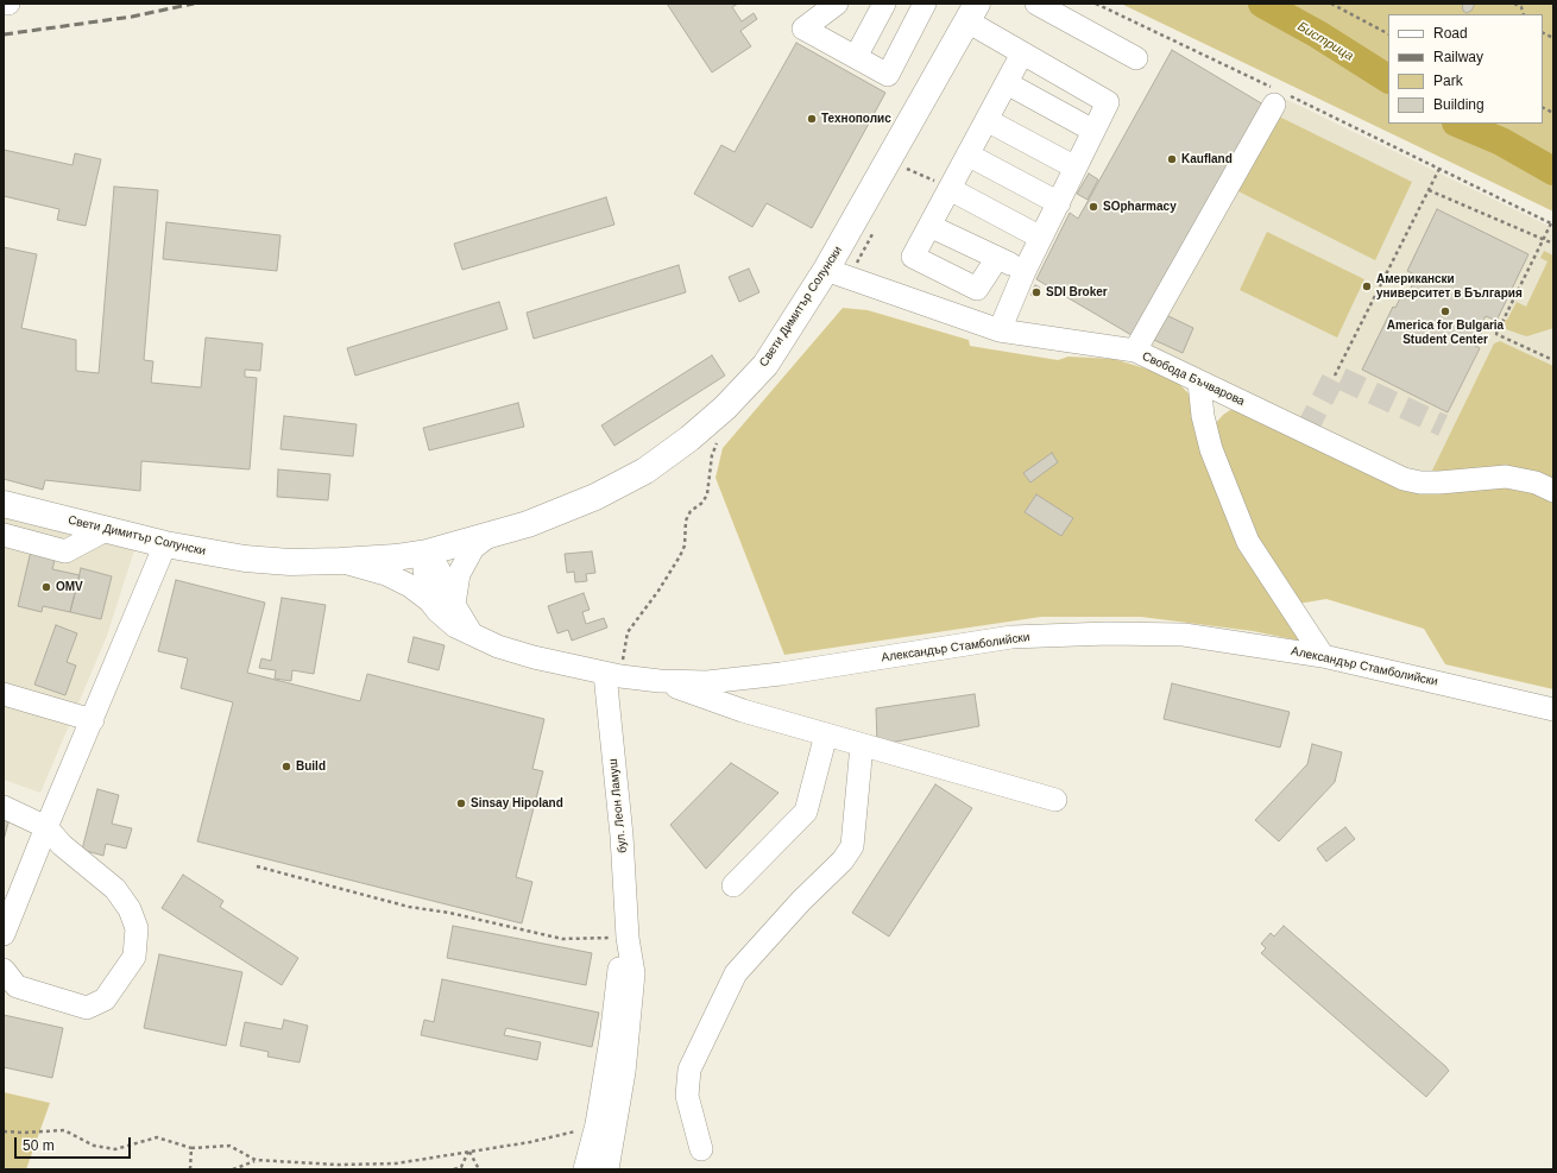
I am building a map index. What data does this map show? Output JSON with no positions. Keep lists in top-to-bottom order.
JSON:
{
  "streets": {
    "main road": ["Свети Димитър Солунски"],
    "street": ["Свобода Бъчварова", "Александър Стамболийски", "бул. Леон Ламуш"]
  },
  "crossings": [
    ["Свети Димитър Солунски", "Свобода Бъчварова"],
    ["Свети Димитър Солунски", "Александър Стамболийски"],
    ["Александър Стамболийски", "бул. Леон Ламуш"]
  ],
  "water": ["Бистрица"],
  "places": [
    "Технополис",
    "Kaufland",
    "SOpharmacy",
    "Американски университет в България",
    "SDI Broker",
    "America for Bulgaria Student Center",
    "OMV",
    "Build",
    "Sinsay Hipoland"
  ],
  "legend": [
    "Road",
    "Railway",
    "Park",
    "Building"
  ],
  "scale_bar": "50 m"
}
